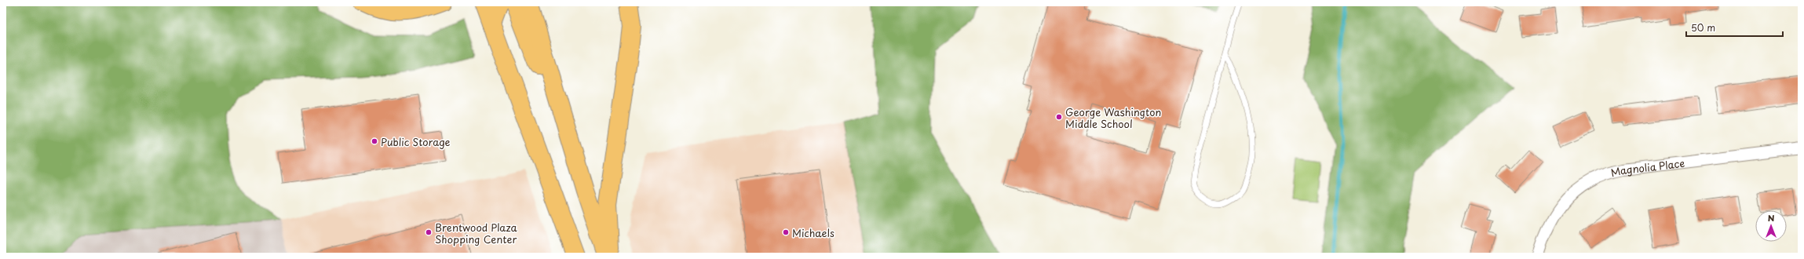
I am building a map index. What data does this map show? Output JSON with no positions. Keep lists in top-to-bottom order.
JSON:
{
  "streets": {
    "street": ["Magnolia Place"]
  },
  "places": [
    "George Washington Middle School",
    "Public Storage",
    "Brentwood Plaza Shopping Center",
    "Michaels"
  ],
  "scale_bar": "50 m",
  "north": "top"
}
